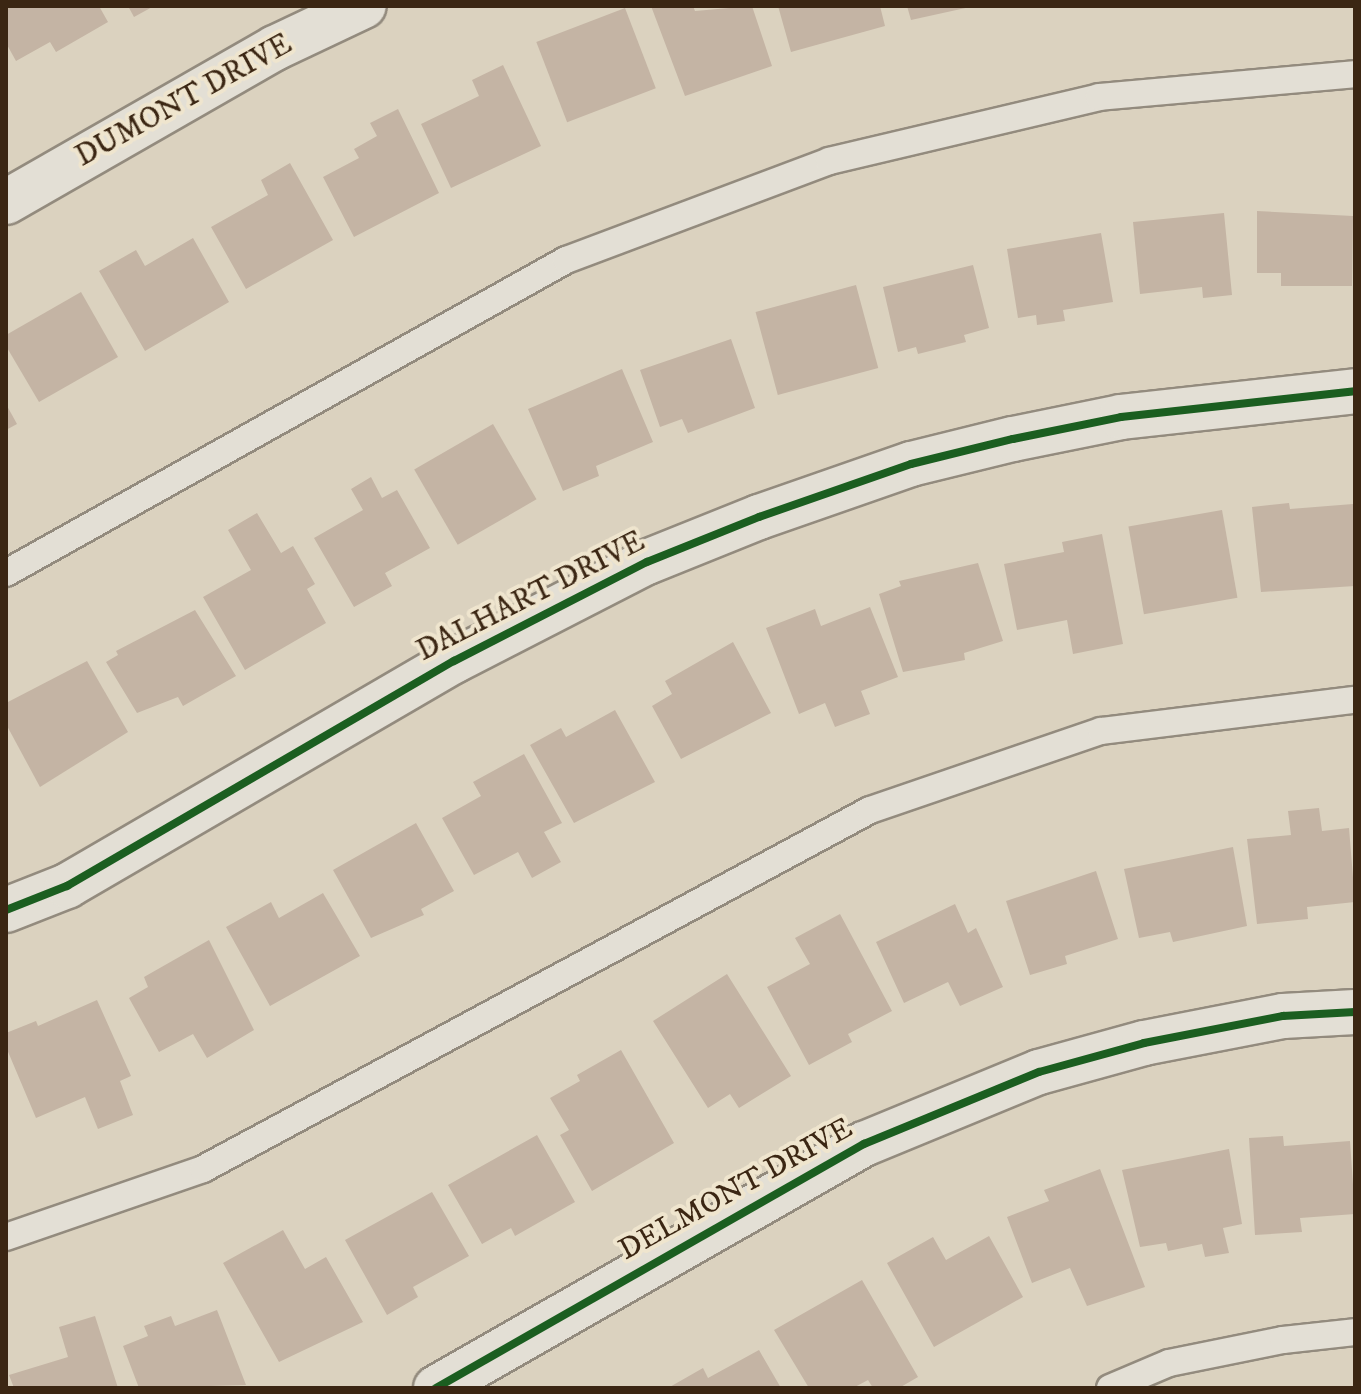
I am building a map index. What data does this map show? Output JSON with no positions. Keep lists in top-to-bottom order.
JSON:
{
  "streets": {
    "street": ["DUMONT DRIVE", "DALHART DRIVE", "DELMONT DRIVE"]
  }
}
